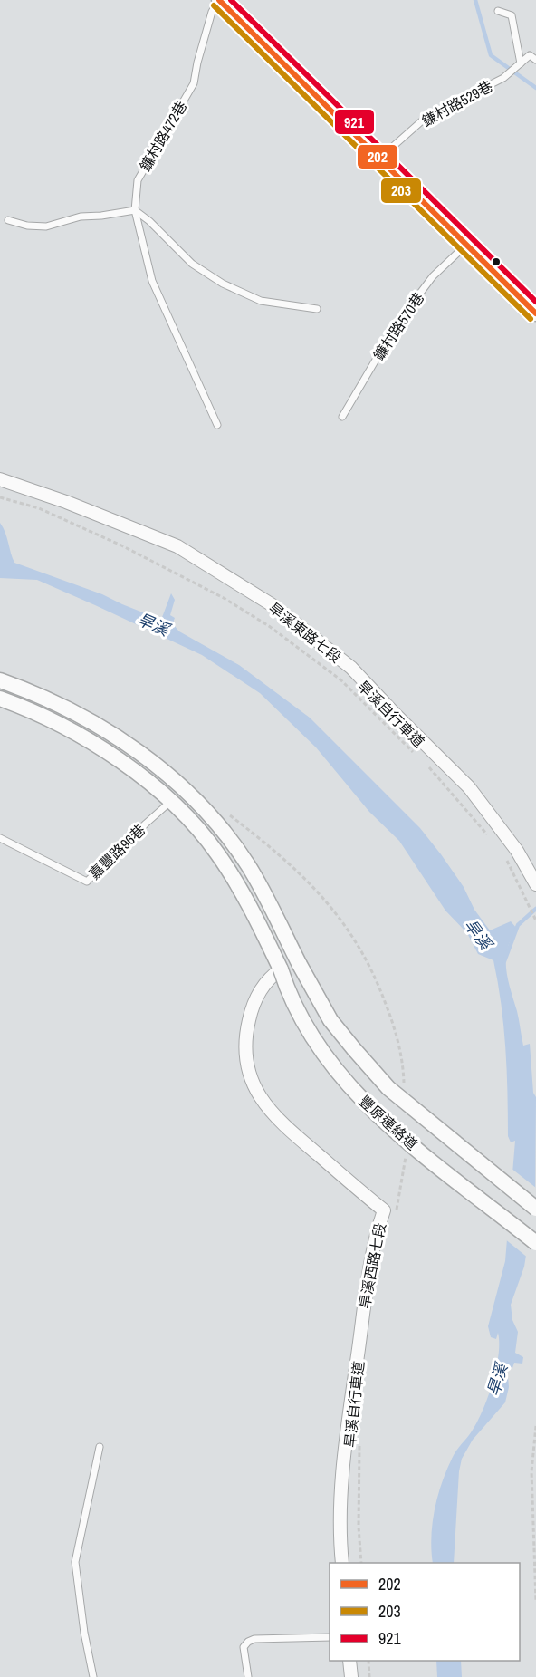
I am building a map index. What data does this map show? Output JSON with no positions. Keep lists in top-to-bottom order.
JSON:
{
  "streets": {
    "street": ["旱溪東路七段", "豐原連絡道", "旱溪西路七段"],
    "lane": [
      "鎌村路529巷",
      "鐮村路472巷",
      "鐮村路570巷",
      "嘉豐路96巷"
    ],
    "path": ["旱溪自行車道"]
  },
  "crossings": [
    ["嘉豐路96巷", "豐原連絡道"],
    ["豐原連絡道", "旱溪西路七段"]
  ],
  "water": ["旱溪"],
  "lines": ["transit line 202", "transit line 921", "transit line 203"],
  "legend": ["202", "203", "921"]
}
